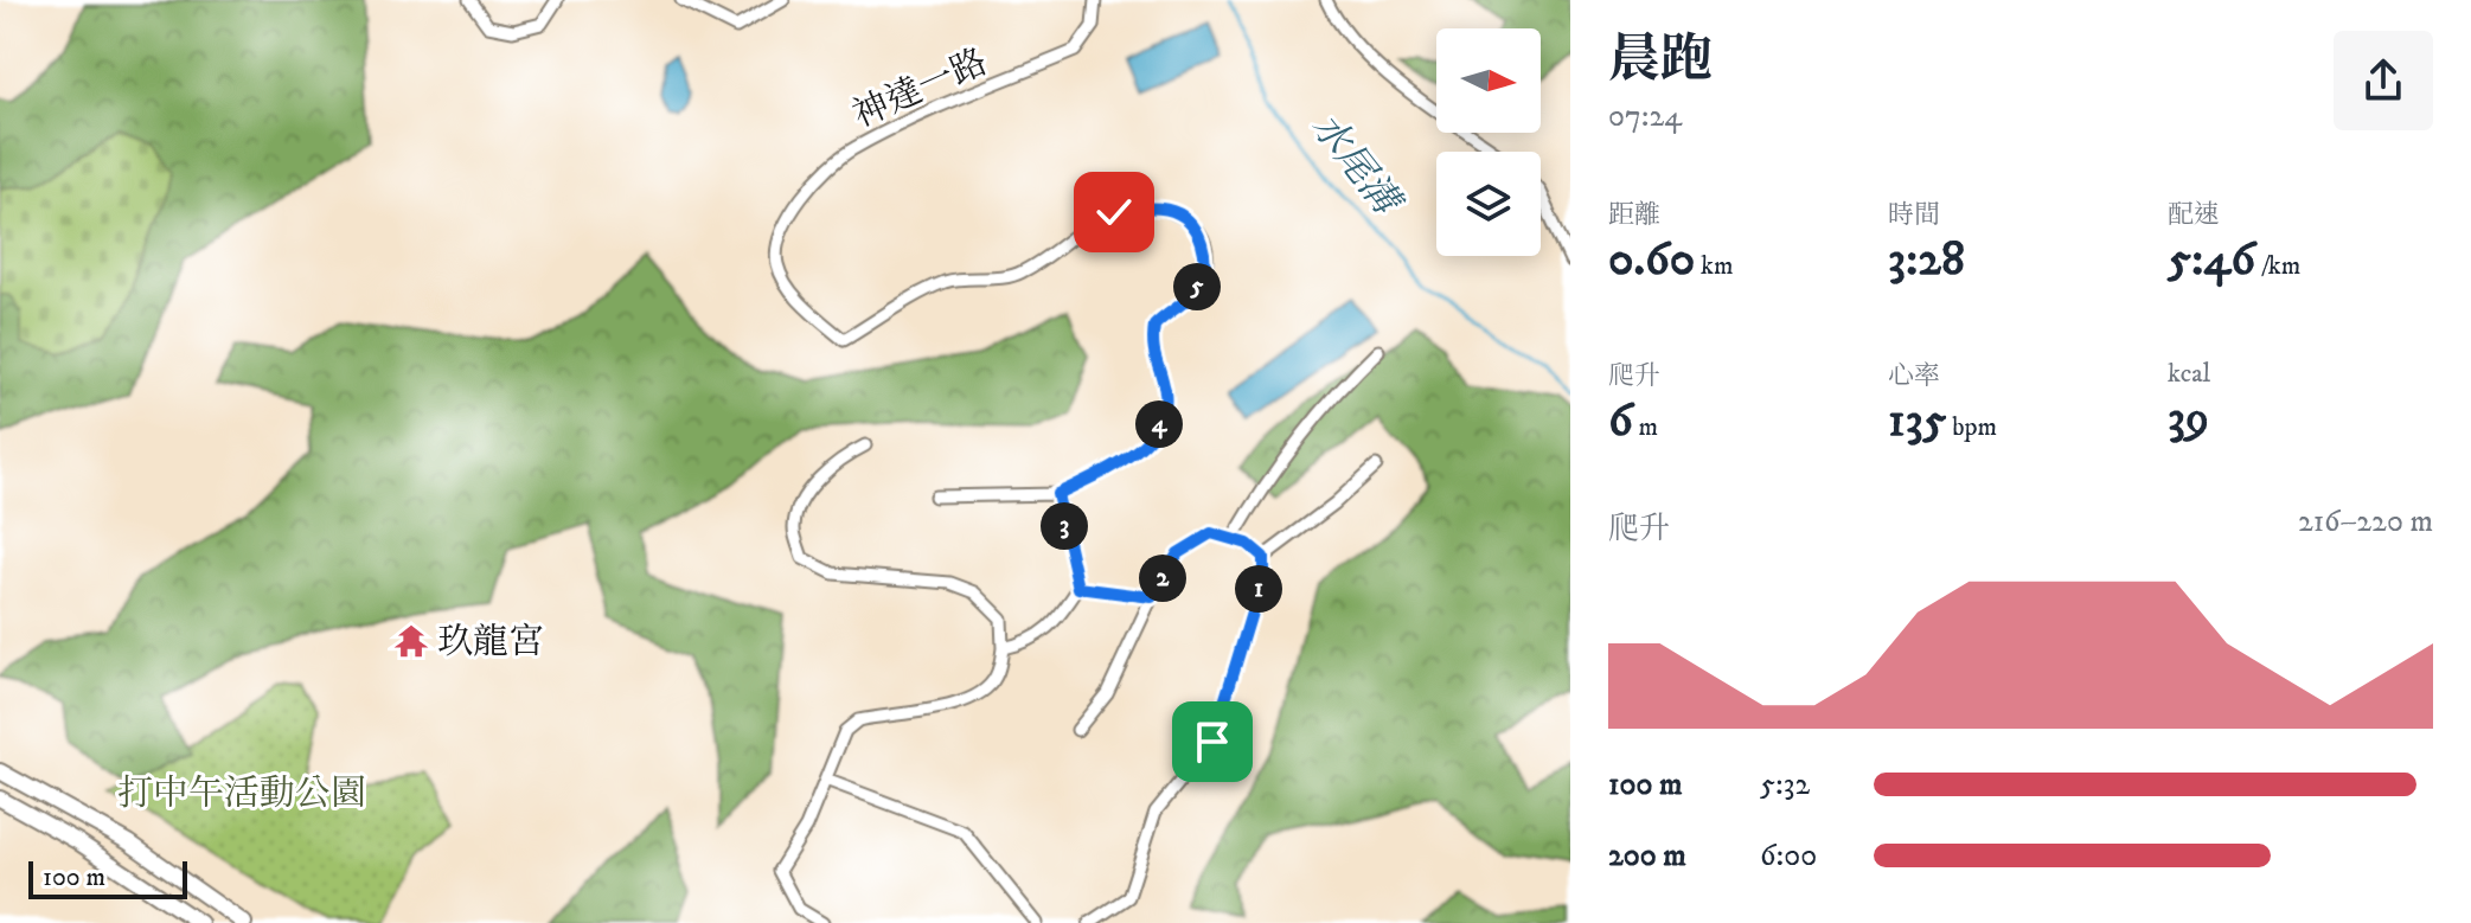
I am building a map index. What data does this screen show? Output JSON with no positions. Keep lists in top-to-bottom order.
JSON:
{
  "streets": {
    "street": ["神達一路"]
  },
  "water": ["水尾溝"],
  "parks": ["打中午活動公園"],
  "places": {
    "temple": ["玖龍宮"]
  },
  "scale_bar": "100 m",
  "north": "right",
  "page": {
    "heading": ["晨跑", "07:24"],
    "stats": [
      ["距離", "0.60 km"],
      ["時間", "3:28"],
      ["配速", "5:46 /km"],
      ["爬升", "6 m"],
      ["心率", "135 bpm"],
      ["kcal", "39"]
    ],
    "pins": [
      "5",
      "4",
      "3",
      "2",
      "1"
    ],
    "chart": ["爬升", "216–220 m"],
    "list": [
      {
        "name": "100 m",
        "note": "5:32"
      },
      {
        "name": "200 m",
        "note": "6:00"
      }
    ],
    "scale": "100 m"
  }
}
